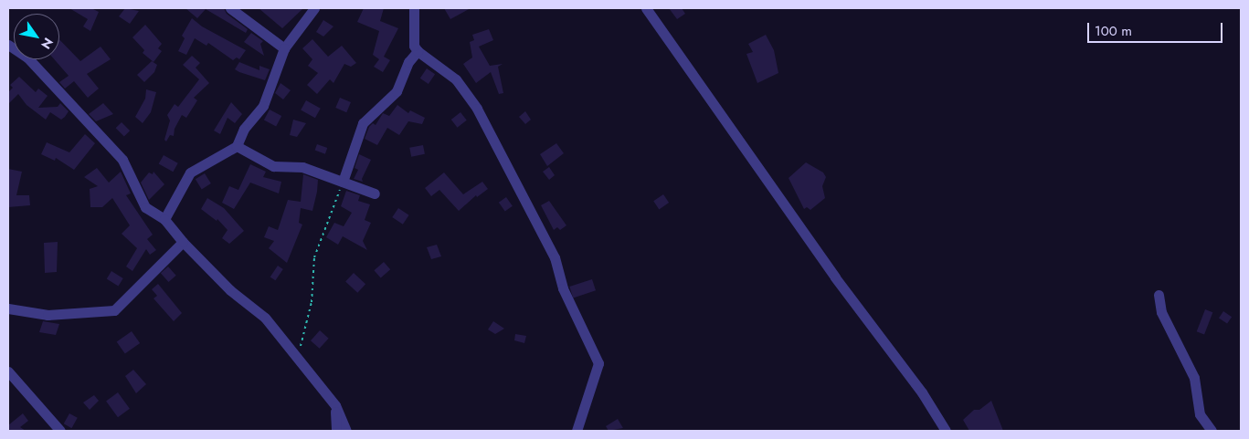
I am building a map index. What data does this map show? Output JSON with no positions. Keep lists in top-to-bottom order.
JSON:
{
  "scale_bar": "100 m",
  "north": "bottom right"
}
